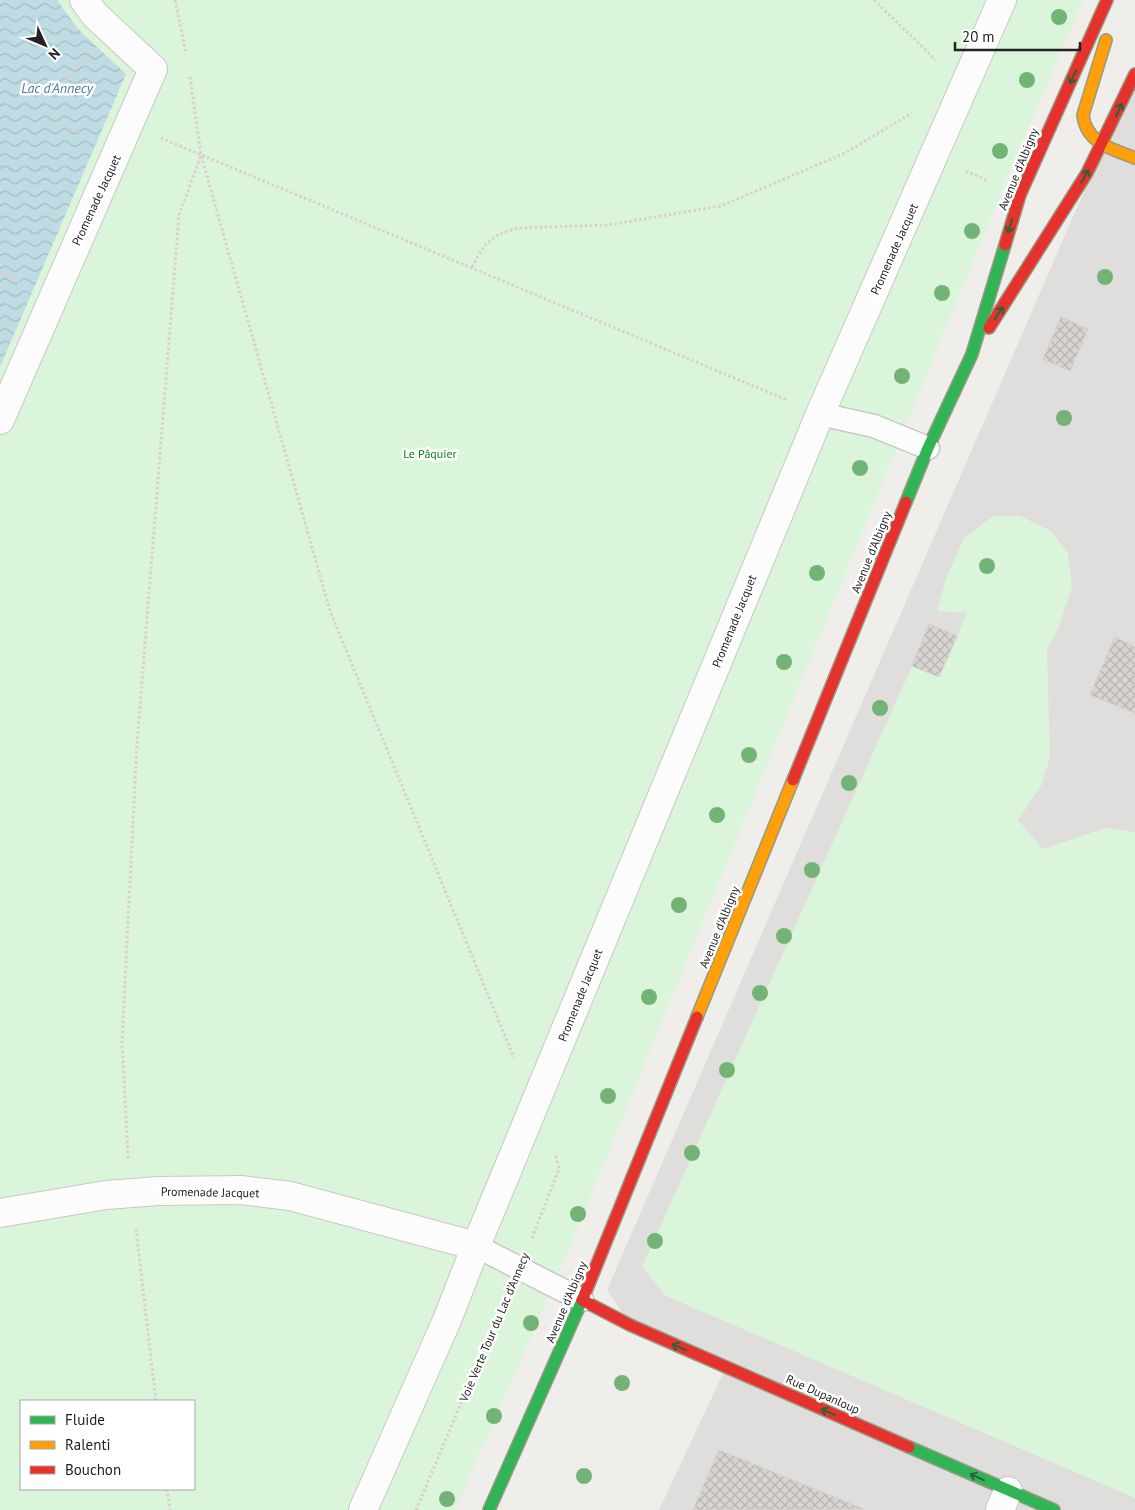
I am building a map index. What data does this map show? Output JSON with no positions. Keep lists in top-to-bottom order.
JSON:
{
  "streets": {
    "main road": ["Avenue d'Albigny", "Rue Dupanloup"],
    "street": ["Promenade Jacquet"],
    "path": ["Voie Verte Tour du Lac d'Annecy"]
  },
  "crossings": [
    ["Avenue d'Albigny", "Rue Dupanloup"],
    ["Promenade Jacquet", "Voie Verte Tour du Lac d'Annecy"]
  ],
  "one_way": ["Rue Dupanloup"],
  "water": ["Lac d'Annecy"],
  "parks": ["Le Pâquier"],
  "legend": ["Fluide", "Ralenti", "Bouchon"],
  "scale_bar": "20 m",
  "north": "bottom right"
}
